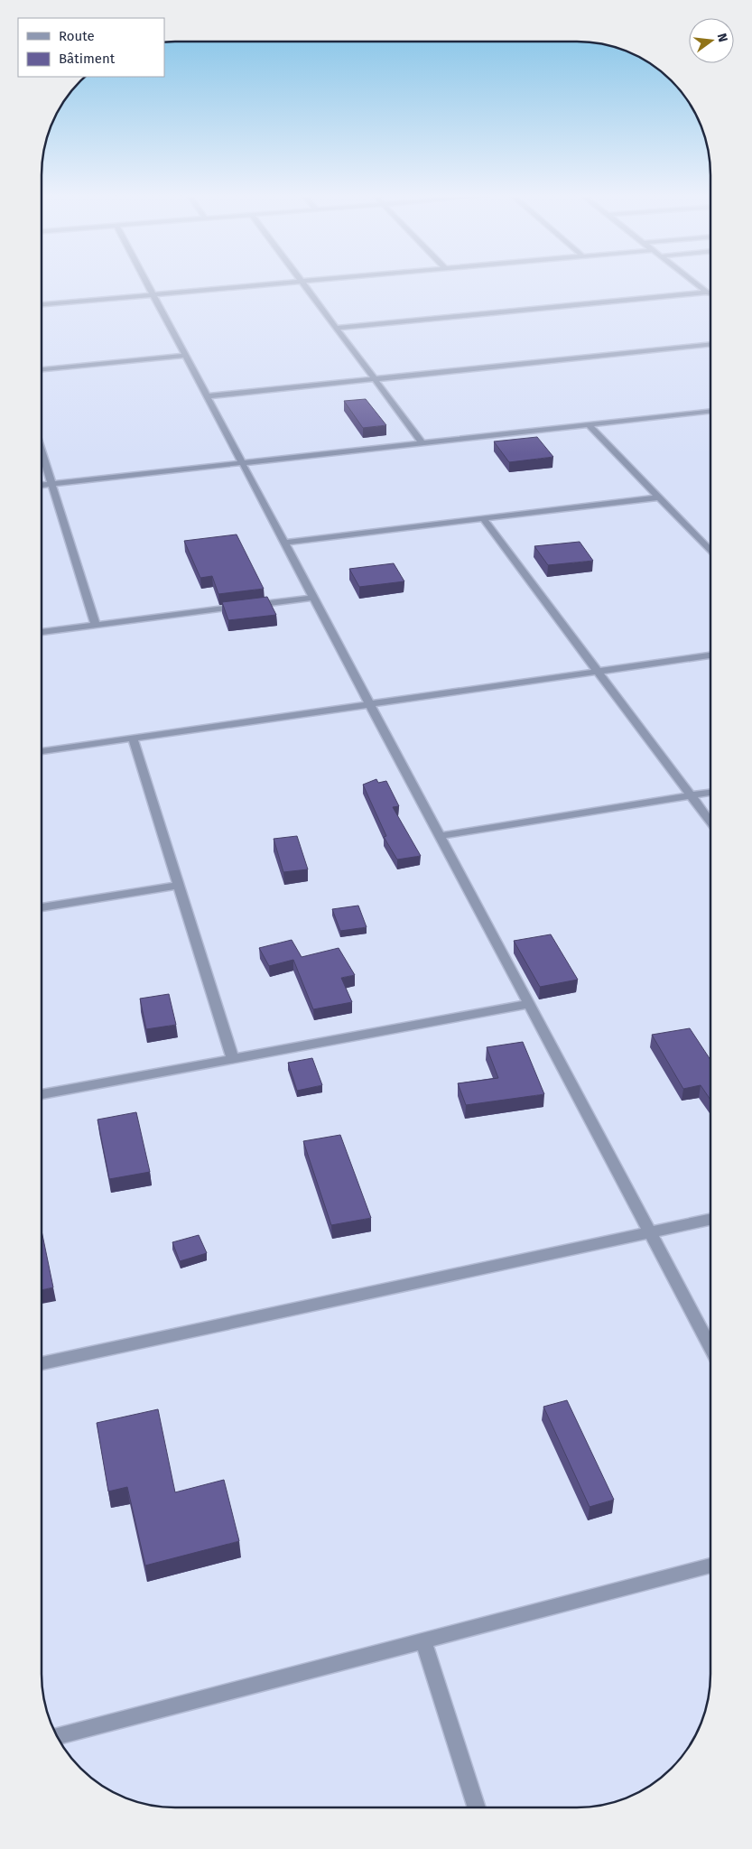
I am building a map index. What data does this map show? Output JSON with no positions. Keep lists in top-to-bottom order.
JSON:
{
  "legend": ["Route", "Bâtiment"],
  "north": "right"
}
